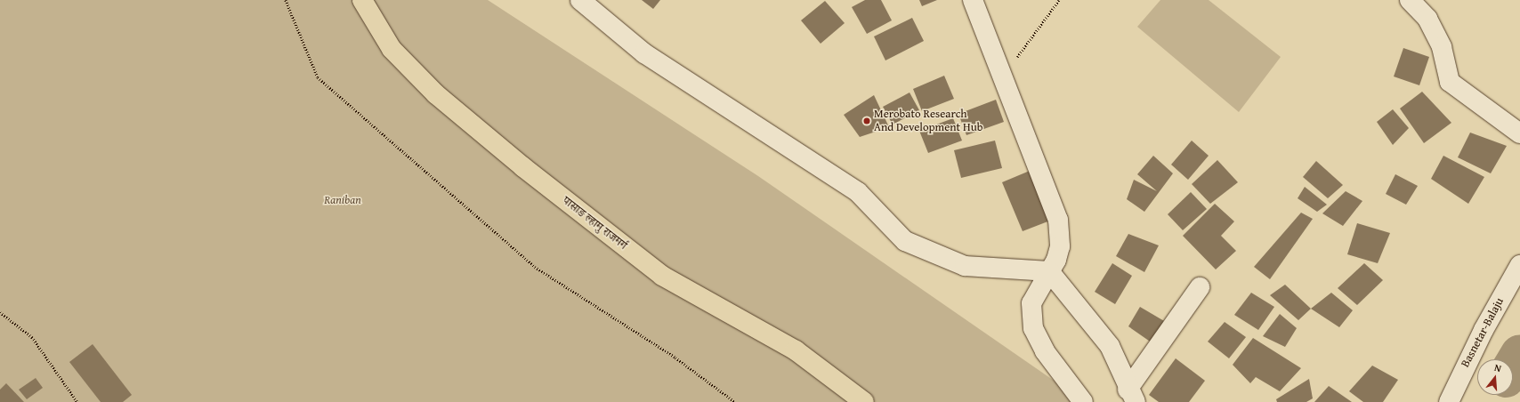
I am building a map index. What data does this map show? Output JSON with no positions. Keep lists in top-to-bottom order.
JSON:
{
  "streets": {
    "main road": ["पासाङ ल्हामु राजमर्ग"],
    "street": ["Basnetar-Balaju"]
  },
  "parks": ["Raniban"],
  "places": ["Merobato Research And Development Hub"],
  "north": "top"
}
